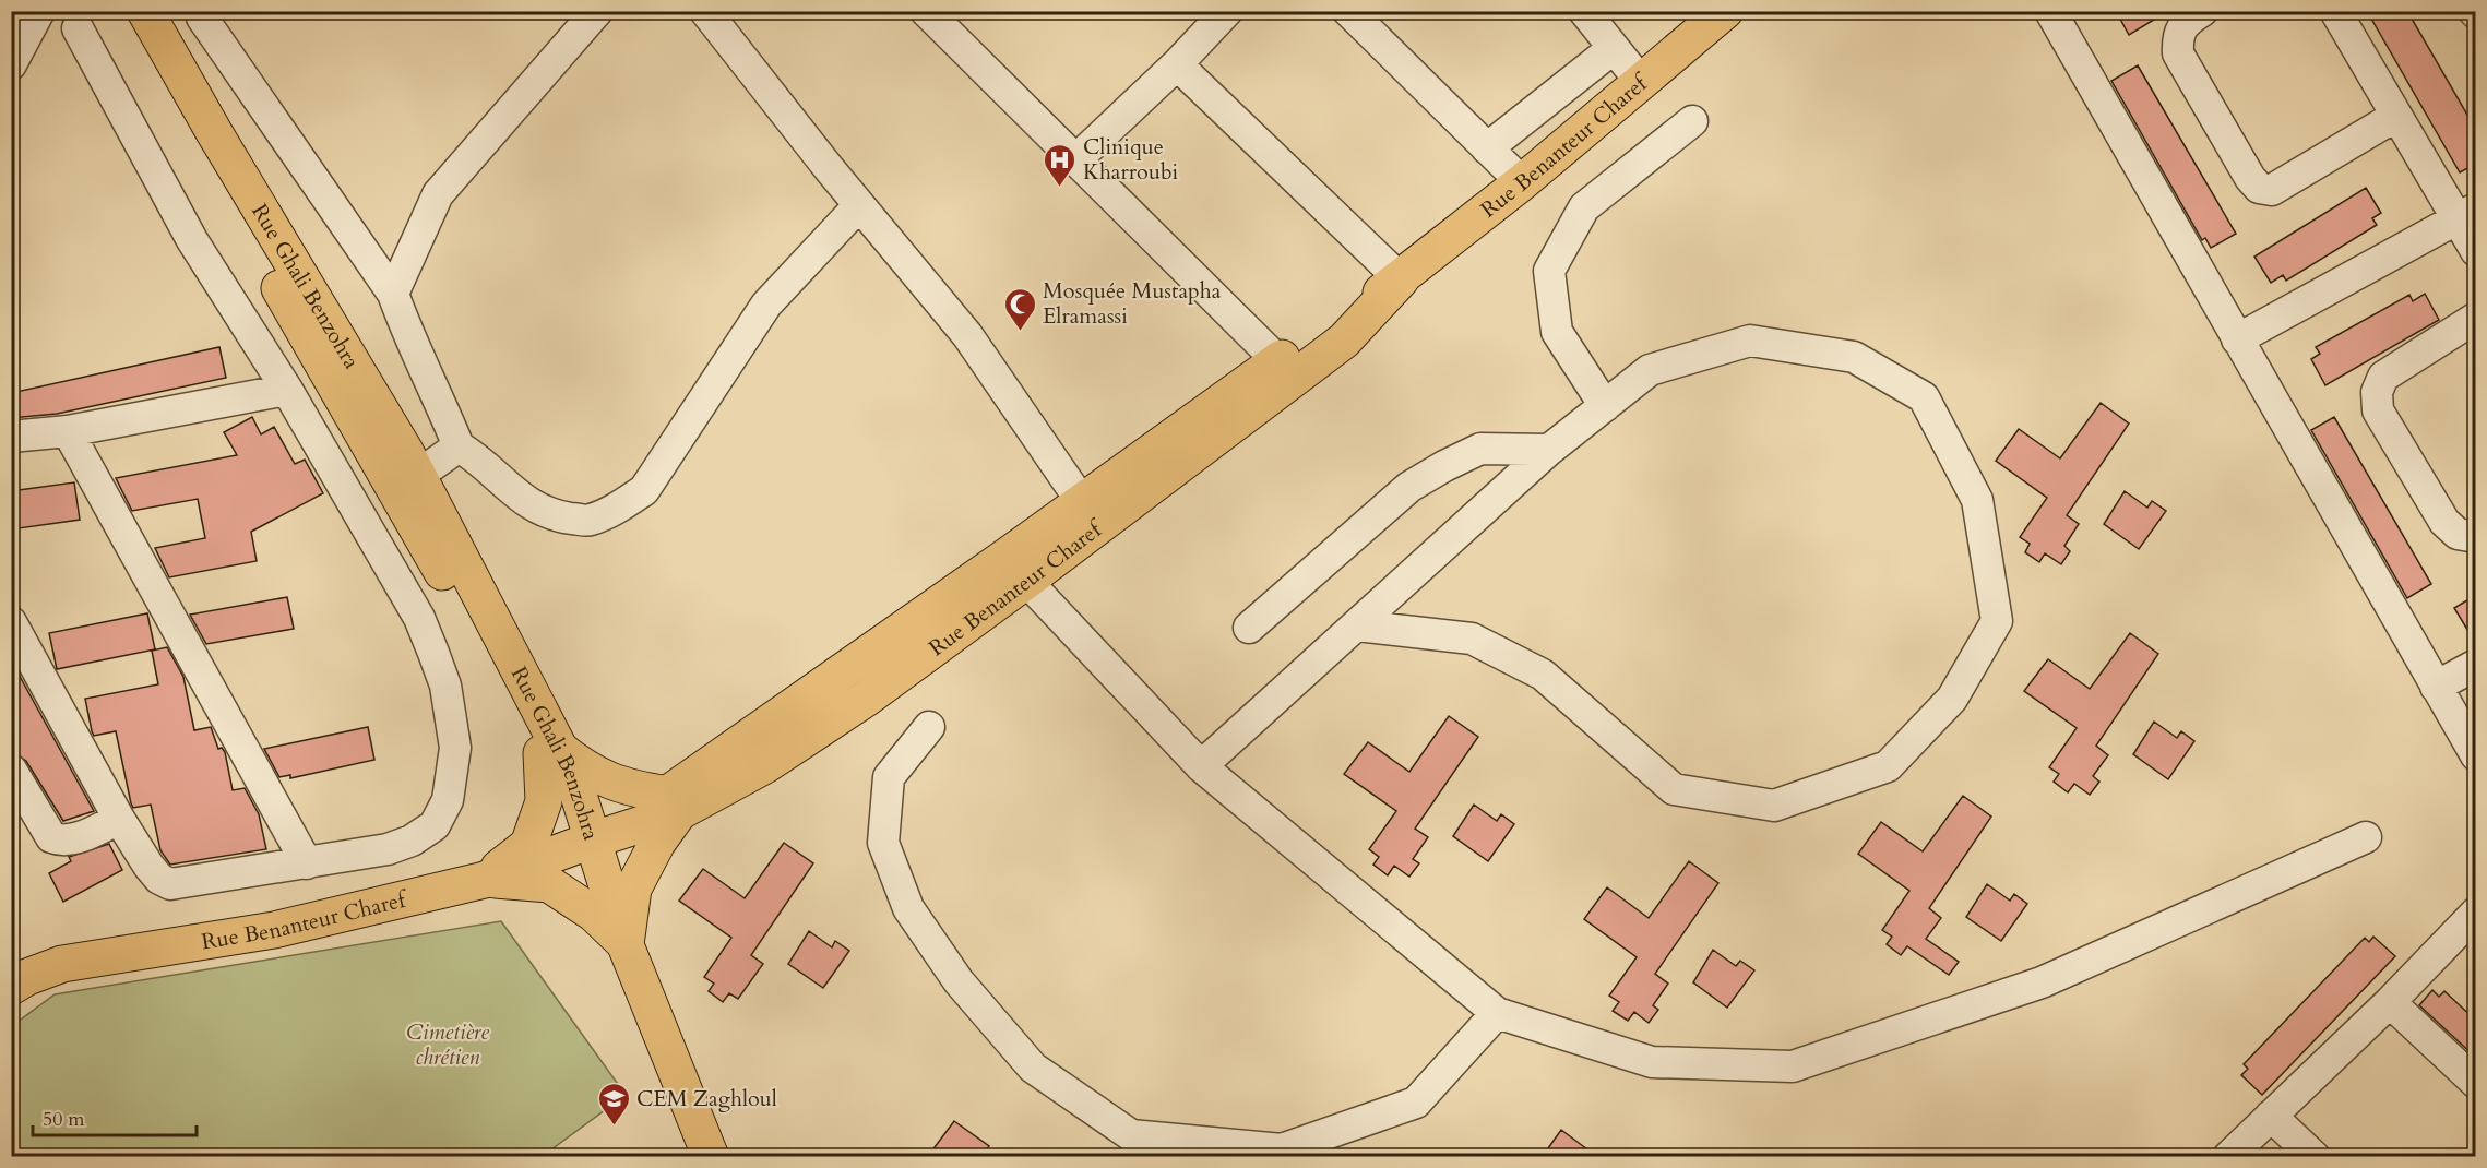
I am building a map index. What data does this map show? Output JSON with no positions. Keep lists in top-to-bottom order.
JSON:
{
  "streets": {
    "main road": ["Rue Benanteur Charef", "Rue Ghali Benzohra"]
  },
  "crossings": [
    ["Rue Benanteur Charef", "Rue Ghali Benzohra"]
  ],
  "parks": ["Cimetière chrétien"],
  "places": {
    "hospital": ["Clinique Kharroubi"],
    "mosque": ["Mosquée Mustapha Elramassi"],
    "school or university": ["CEM Zaghloul"]
  },
  "scale_bar": "50 m"
}
